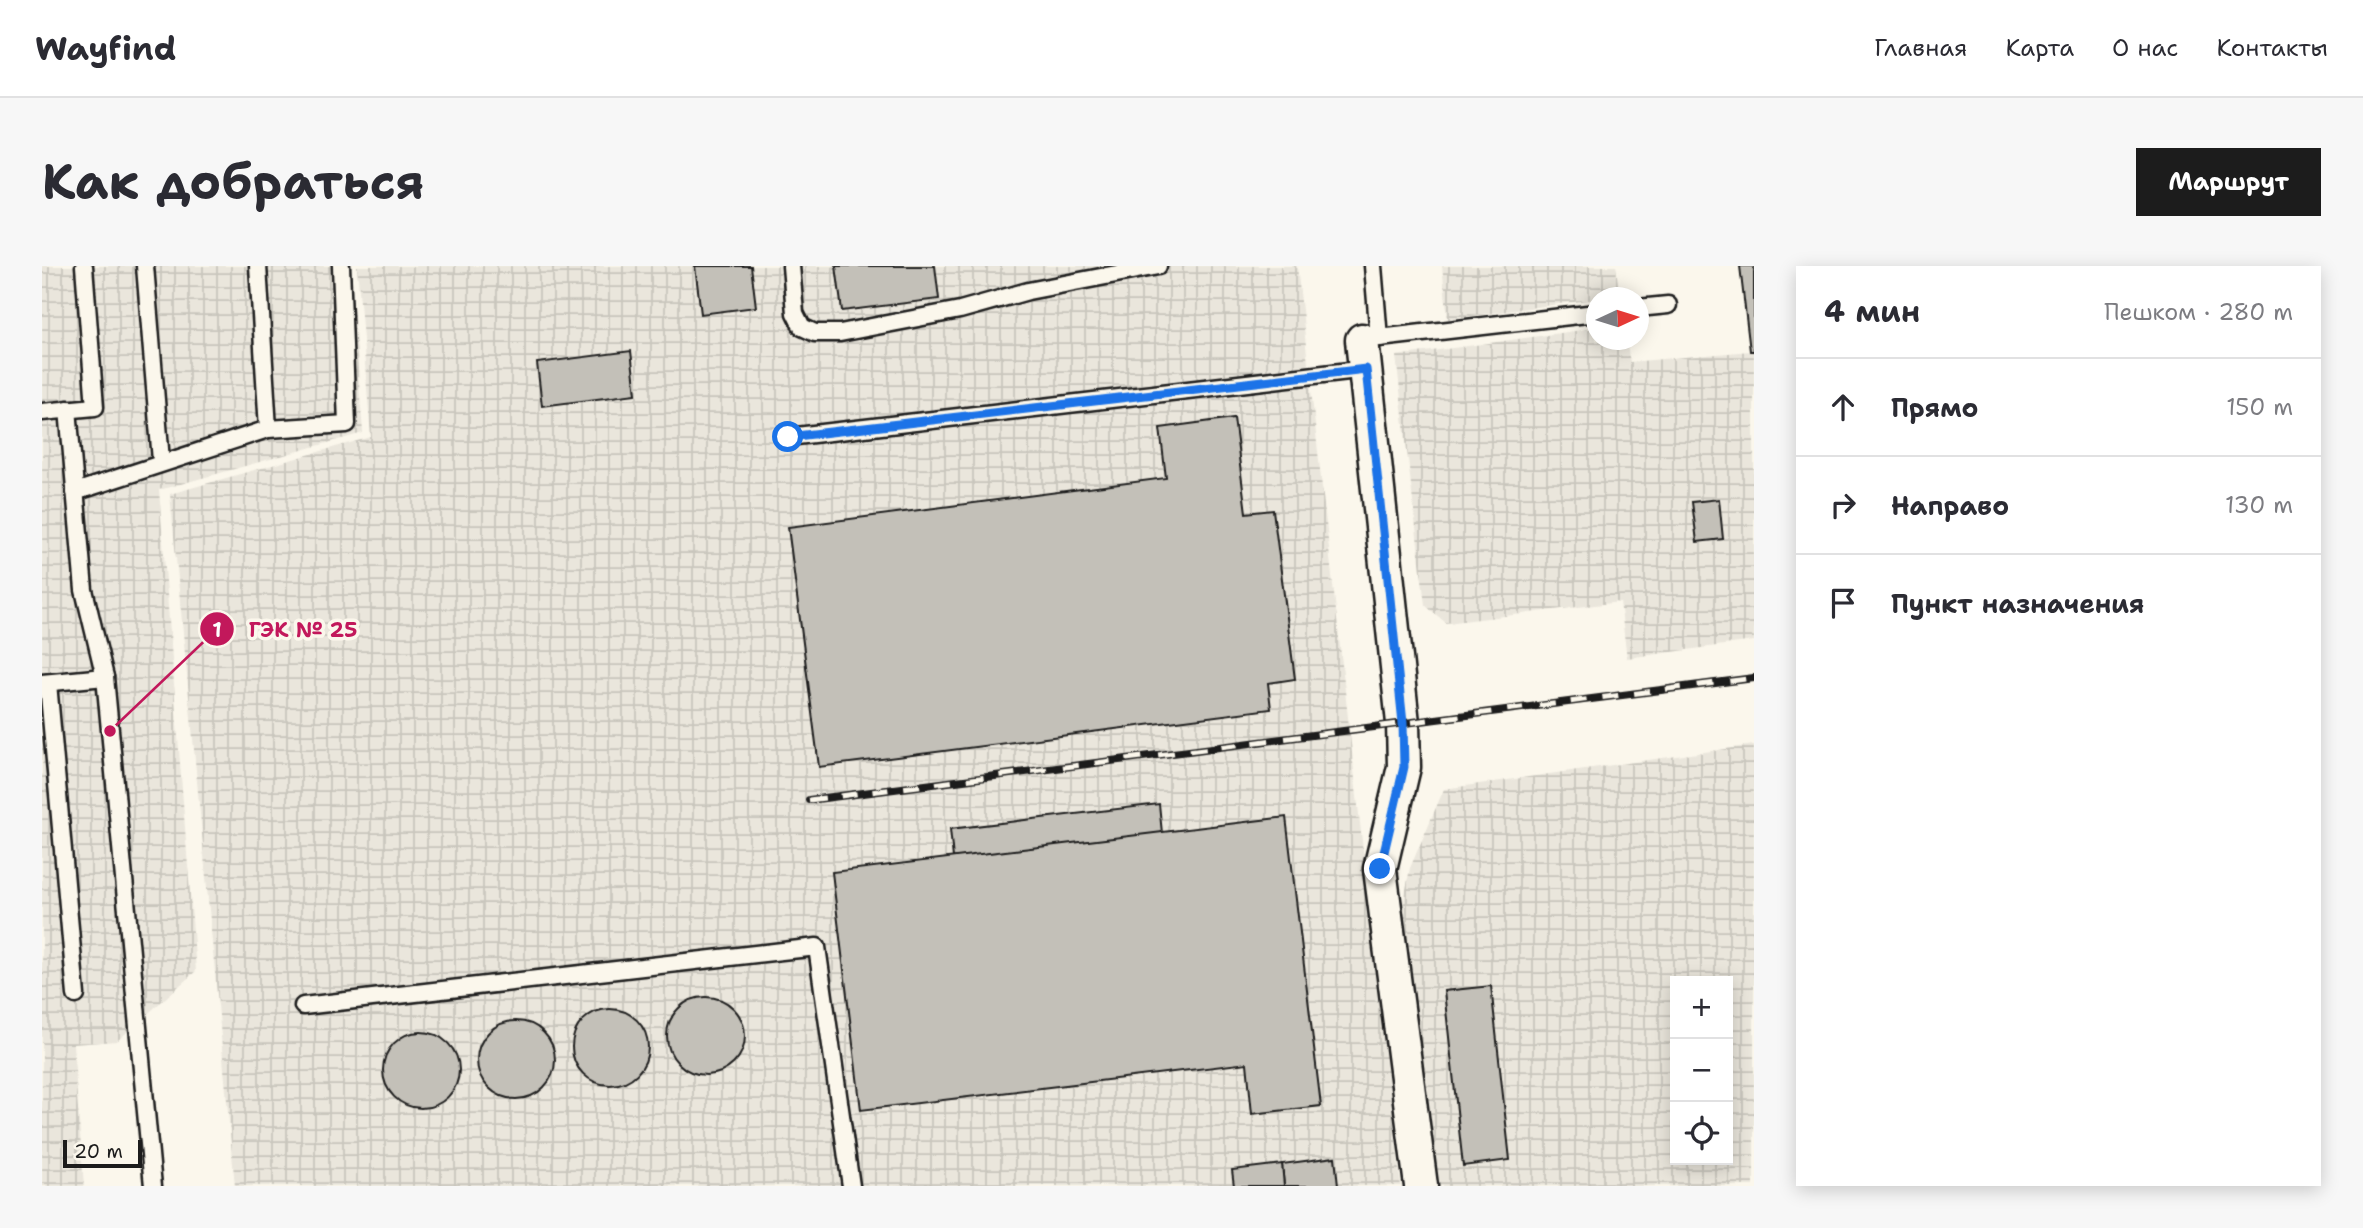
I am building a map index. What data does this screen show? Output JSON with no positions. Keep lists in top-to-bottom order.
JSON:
{
  "places": ["ГЭК № 25"],
  "scale_bar": "20 m",
  "north": "right",
  "page": {
    "header": "Wayfind",
    "nav": [
      "Главная",
      "Карта",
      "О нас",
      "Контакты"
    ],
    "buttons": "Маршрут",
    "title": "Как добраться",
    "heading": ["4 мин", "Пешком · 280 m"],
    "list": [
      ["Прямо", "150 m"],
      ["Направо", "130 m"],
      "Пункт назначения"
    ],
    "map_buttons": ["+", "−"],
    "scale": "20 m"
  }
}
